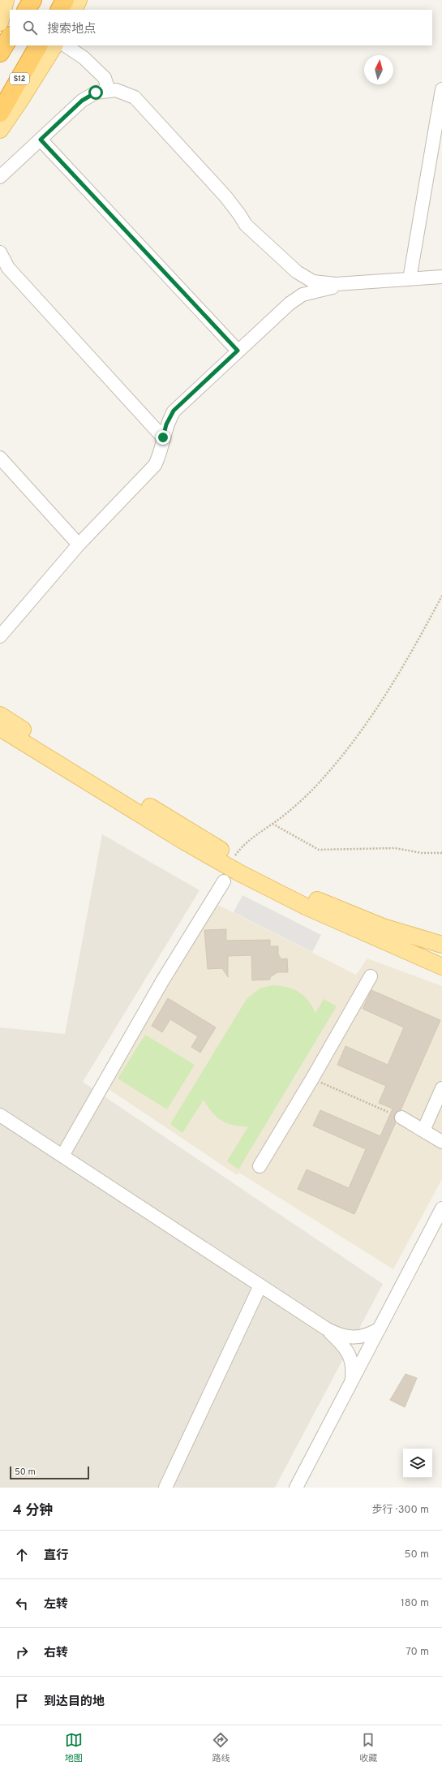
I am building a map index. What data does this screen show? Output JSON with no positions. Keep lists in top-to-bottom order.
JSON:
{
  "streets": {
    "highway": ["S12"]
  },
  "scale_bar": "50 m",
  "north": "top",
  "page": {
    "search": "搜索地点",
    "scale": "50 m",
    "heading": ["4 分钟", "步行 · 300 m"],
    "list": [
      ["直行", "50 m"],
      ["左转", "180 m"],
      ["右转", "70 m"],
      "到达目的地"
    ],
    "nav": ["地图", "路线", "收藏"]
  }
}
